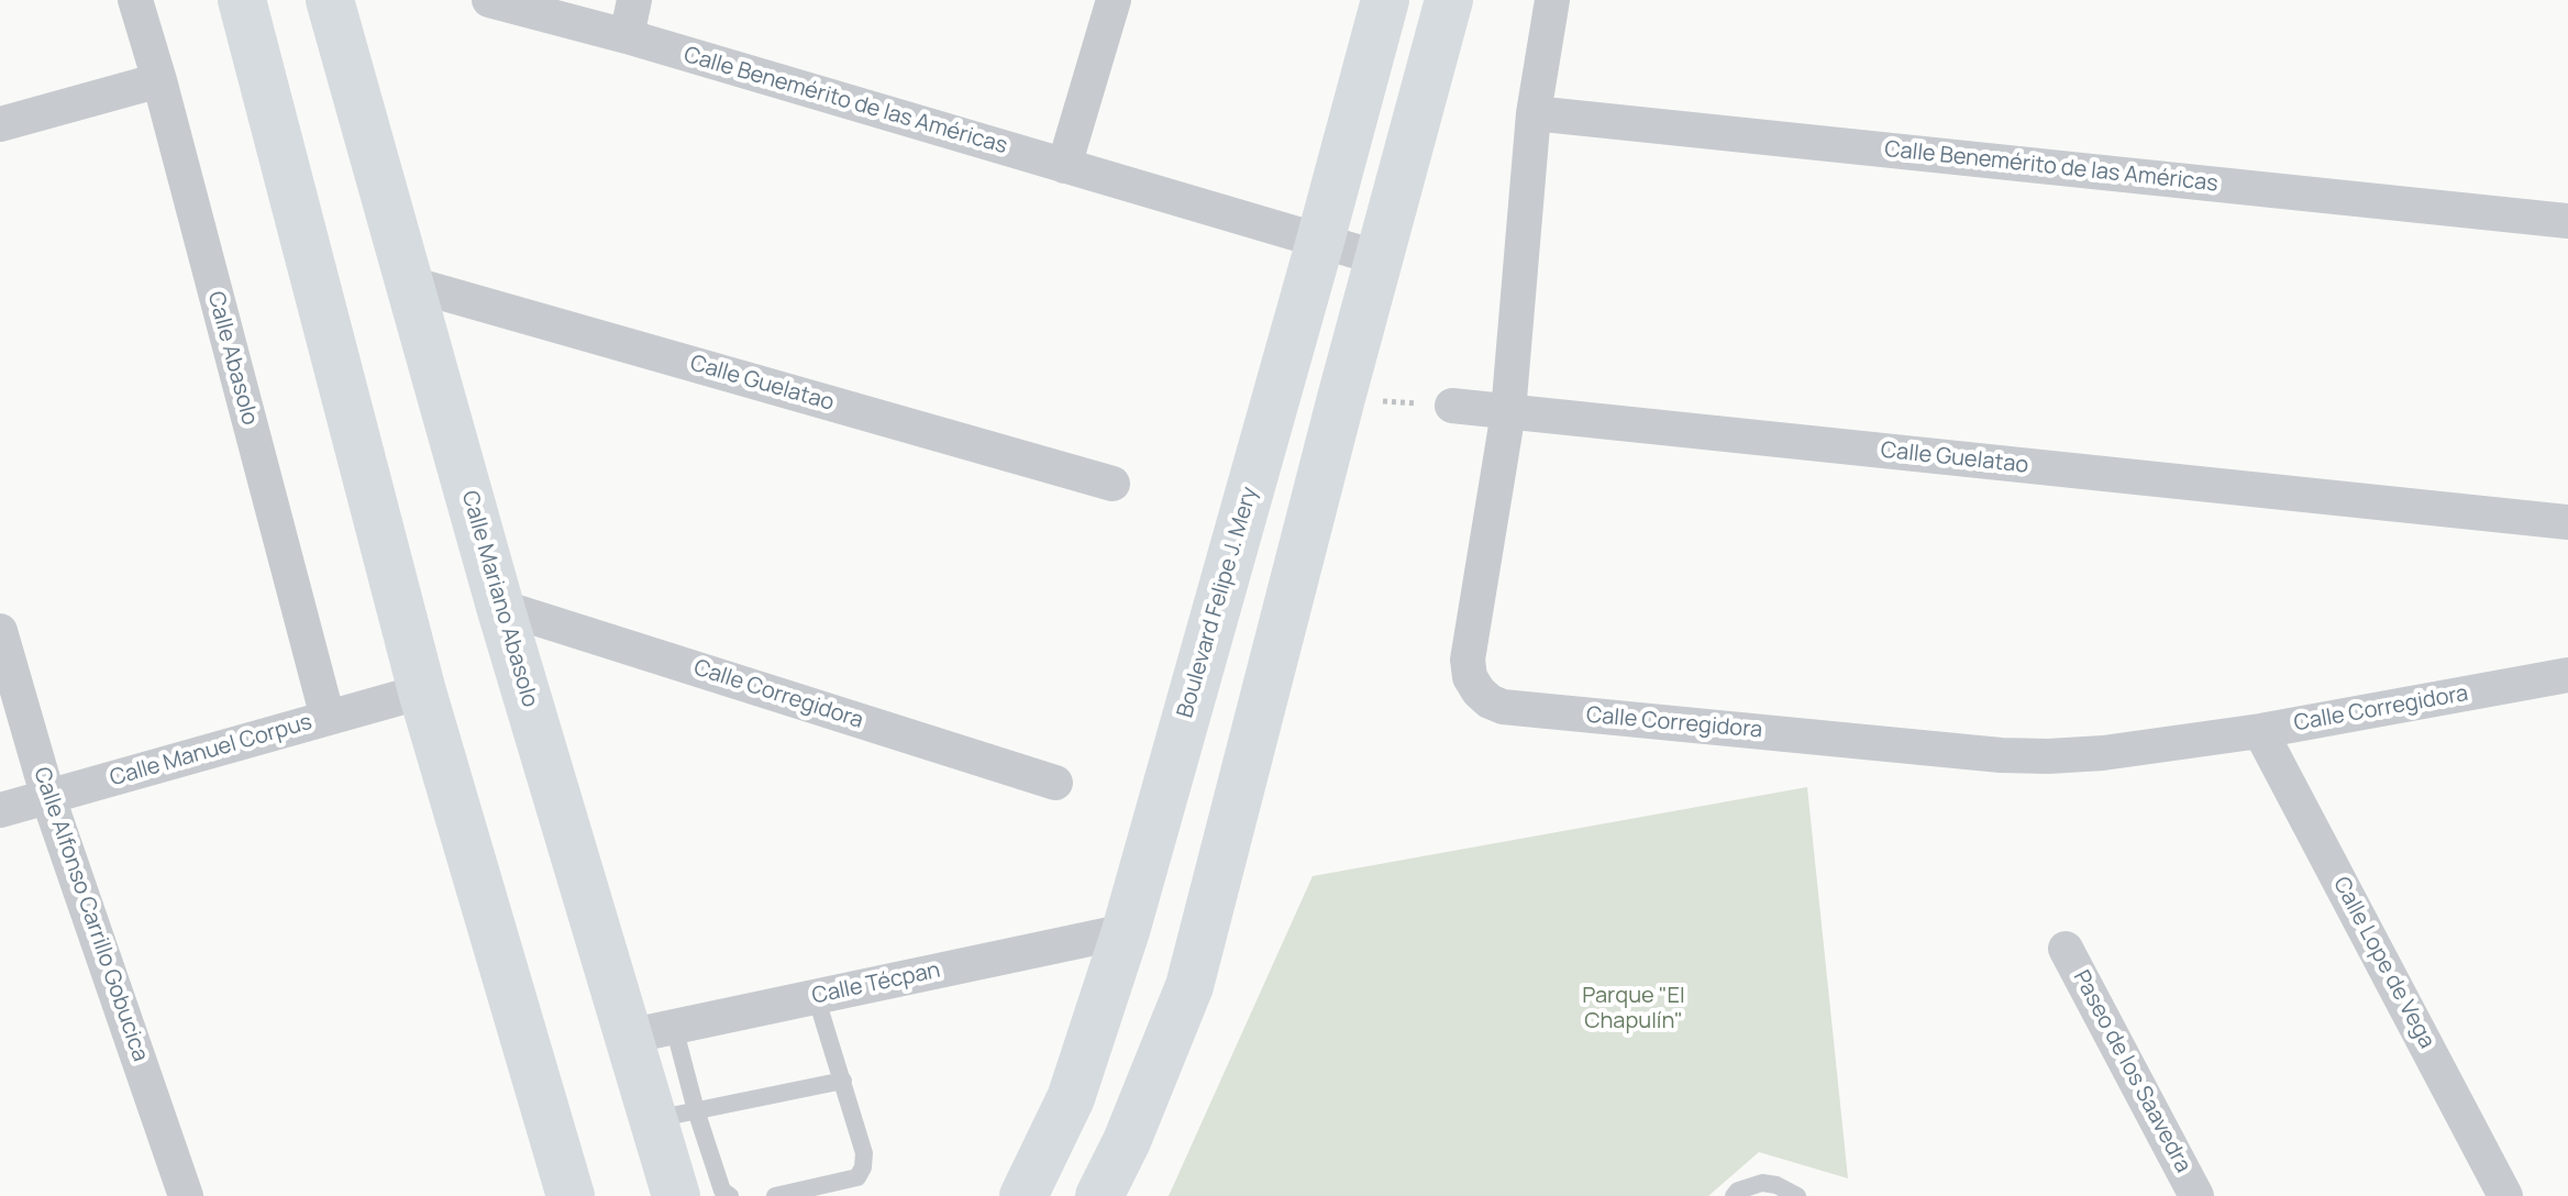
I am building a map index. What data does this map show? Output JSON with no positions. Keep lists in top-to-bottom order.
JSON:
{
  "streets": {
    "main road": ["Calle Mariano Abasolo", "Boulevard Felipe J. Mery"],
    "street": [
      "Calle Benemérito de las Américas",
      "Calle Abasolo",
      "Calle Guelatao",
      "Calle Corregidora",
      "Calle Manuel Corpus",
      "Calle Alfonso Carrillo Gobucica",
      "Calle Lope de Vega",
      "Calle Técpan",
      "Paseo de los Saavedra"
    ]
  },
  "crossings": [
    ["Calle Benemérito de las Américas", "Boulevard Felipe J. Mery"],
    ["Calle Benemérito de las Américas", "Calle Corregidora"],
    ["Calle Abasolo", "Calle Manuel Corpus"],
    ["Calle Guelatao", "Calle Mariano Abasolo"],
    ["Calle Guelatao", "Calle Corregidora"],
    ["Calle Mariano Abasolo", "Calle Corregidora"],
    ["Calle Mariano Abasolo", "Calle Técpan"],
    ["Boulevard Felipe J. Mery", "Calle Técpan"],
    ["Calle Corregidora", "Calle Lope de Vega"],
    ["Calle Manuel Corpus", "Calle Alfonso Carrillo Gobucica"]
  ],
  "parks": ["Parque \"El Chapulín\""]
}
